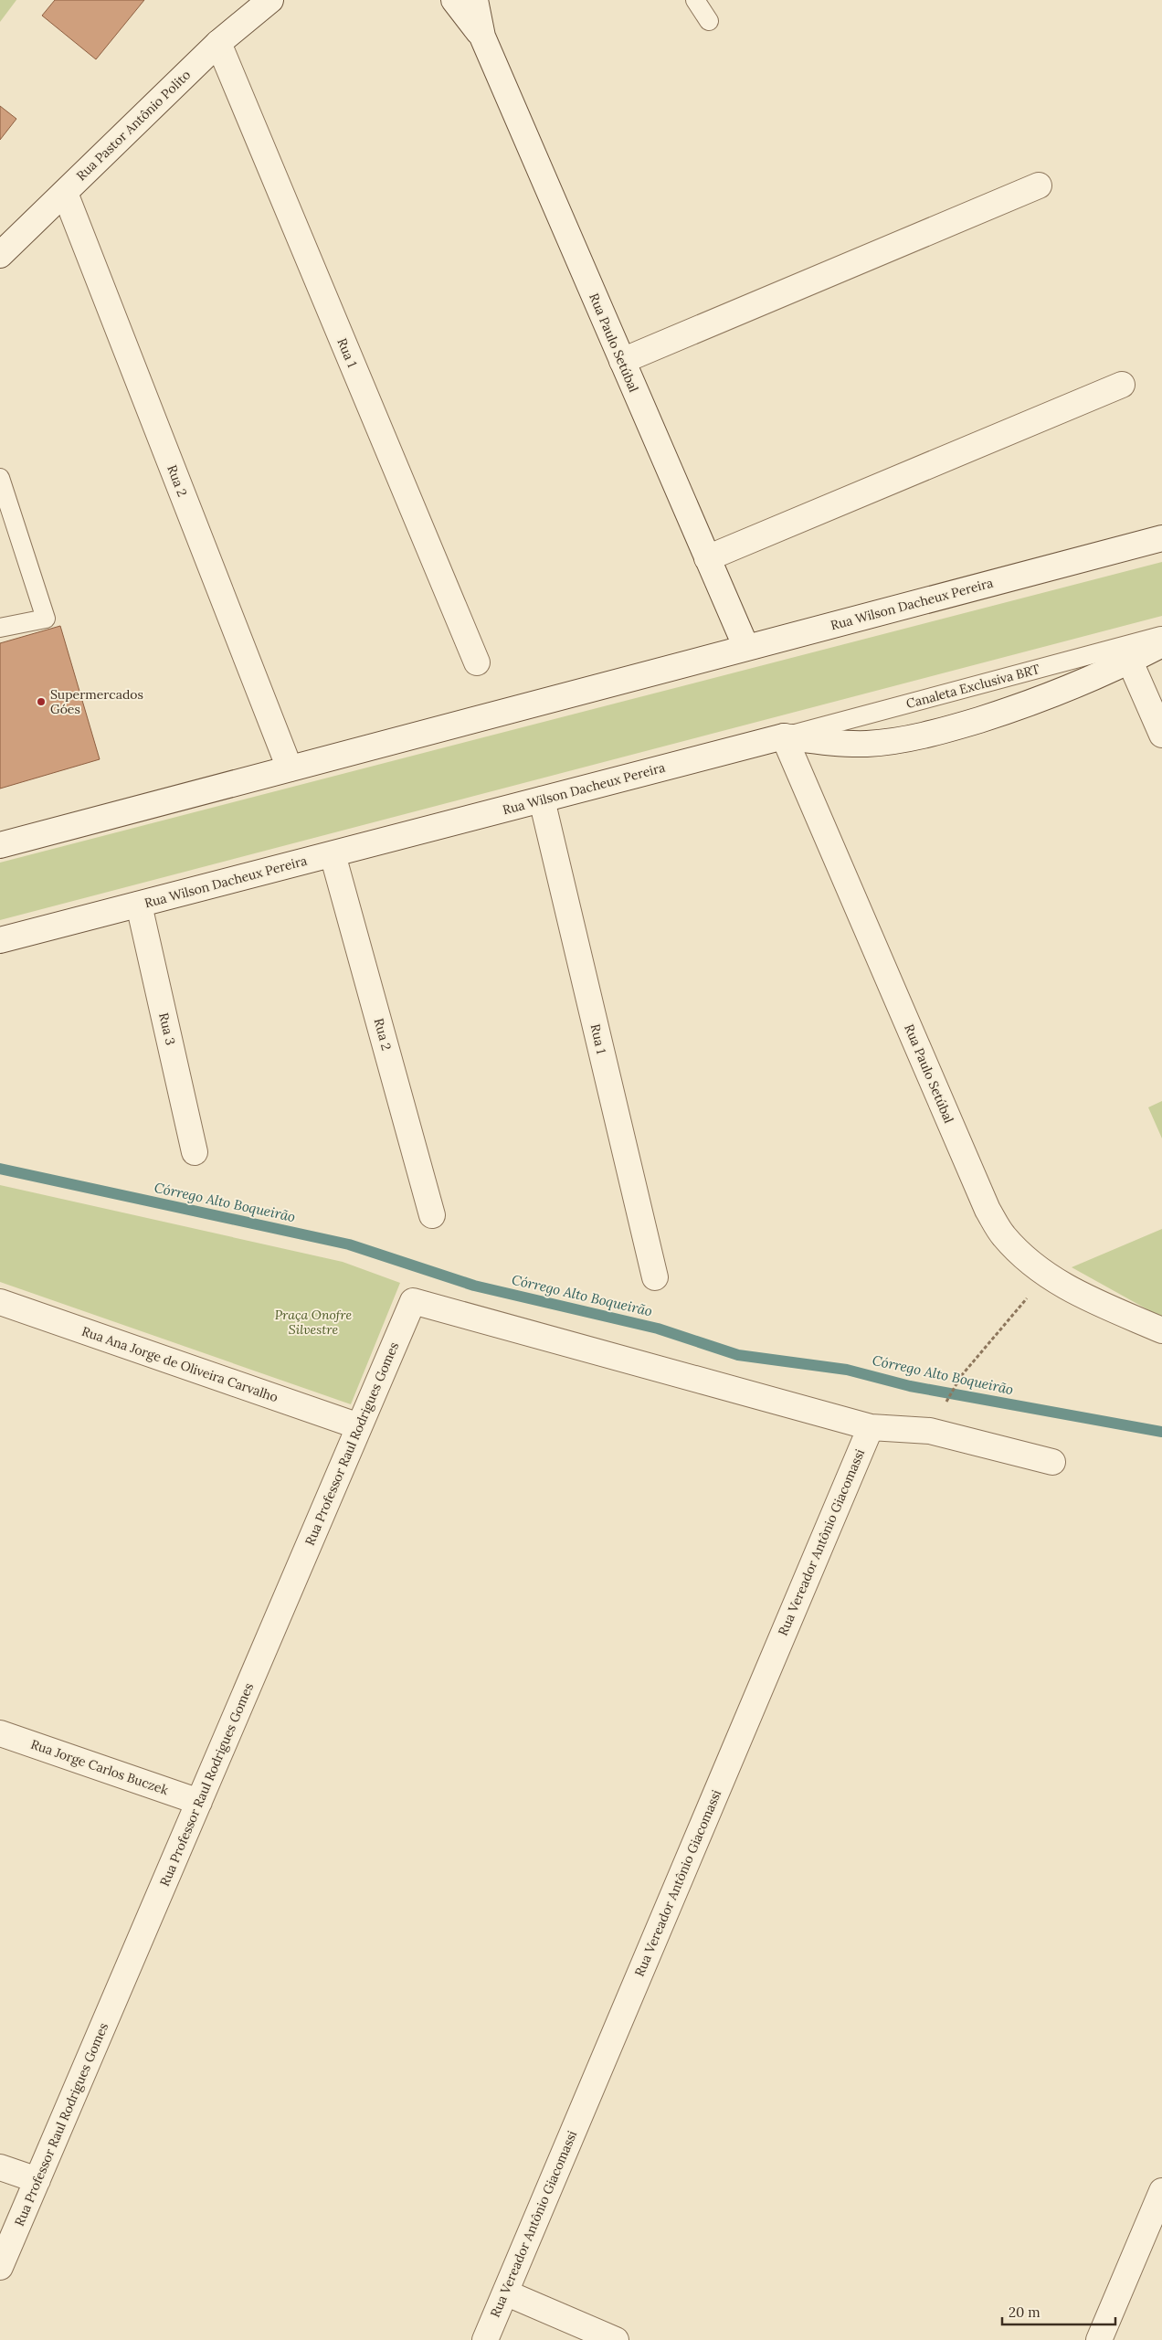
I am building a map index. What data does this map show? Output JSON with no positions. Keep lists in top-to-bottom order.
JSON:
{
  "streets": {
    "street": [
      "Rua Pastor Antônio Polito",
      "Rua Paulo Setúbal",
      "Rua 1",
      "Rua 2",
      "Rua Wilson Dacheux Pereira",
      "Rua 3",
      "Rua Ana Jorge de Oliveira Carvalho",
      "Rua Professor Raul Rodrigues Gomes",
      "Rua Vereador Antônio Giacomassi",
      "Rua Jorge Carlos Buczek"
    ],
    "lane": ["Canaleta Exclusiva BRT"]
  },
  "crossings": [
    ["Rua Pastor Antônio Polito", "Rua 1"],
    ["Rua Pastor Antônio Polito", "Rua 2"],
    ["Rua Paulo Setúbal", "Rua Wilson Dacheux Pereira"],
    ["Rua Paulo Setúbal", "Canaleta Exclusiva BRT"],
    ["Rua 1", "Rua Wilson Dacheux Pereira"],
    ["Rua 2", "Rua Wilson Dacheux Pereira"],
    ["Rua Wilson Dacheux Pereira", "Canaleta Exclusiva BRT"],
    ["Rua Wilson Dacheux Pereira", "Rua 3"],
    ["Rua Ana Jorge de Oliveira Carvalho", "Rua Professor Raul Rodrigues Gomes"],
    ["Rua Professor Raul Rodrigues Gomes", "Rua Vereador Antônio Giacomassi"],
    ["Rua Professor Raul Rodrigues Gomes", "Rua Jorge Carlos Buczek"]
  ],
  "water": ["Córrego Alto Boqueirão"],
  "parks": ["Praça Onofre Silvestre"],
  "places": ["Supermercados Góes"],
  "scale_bar": "20 m"
}
